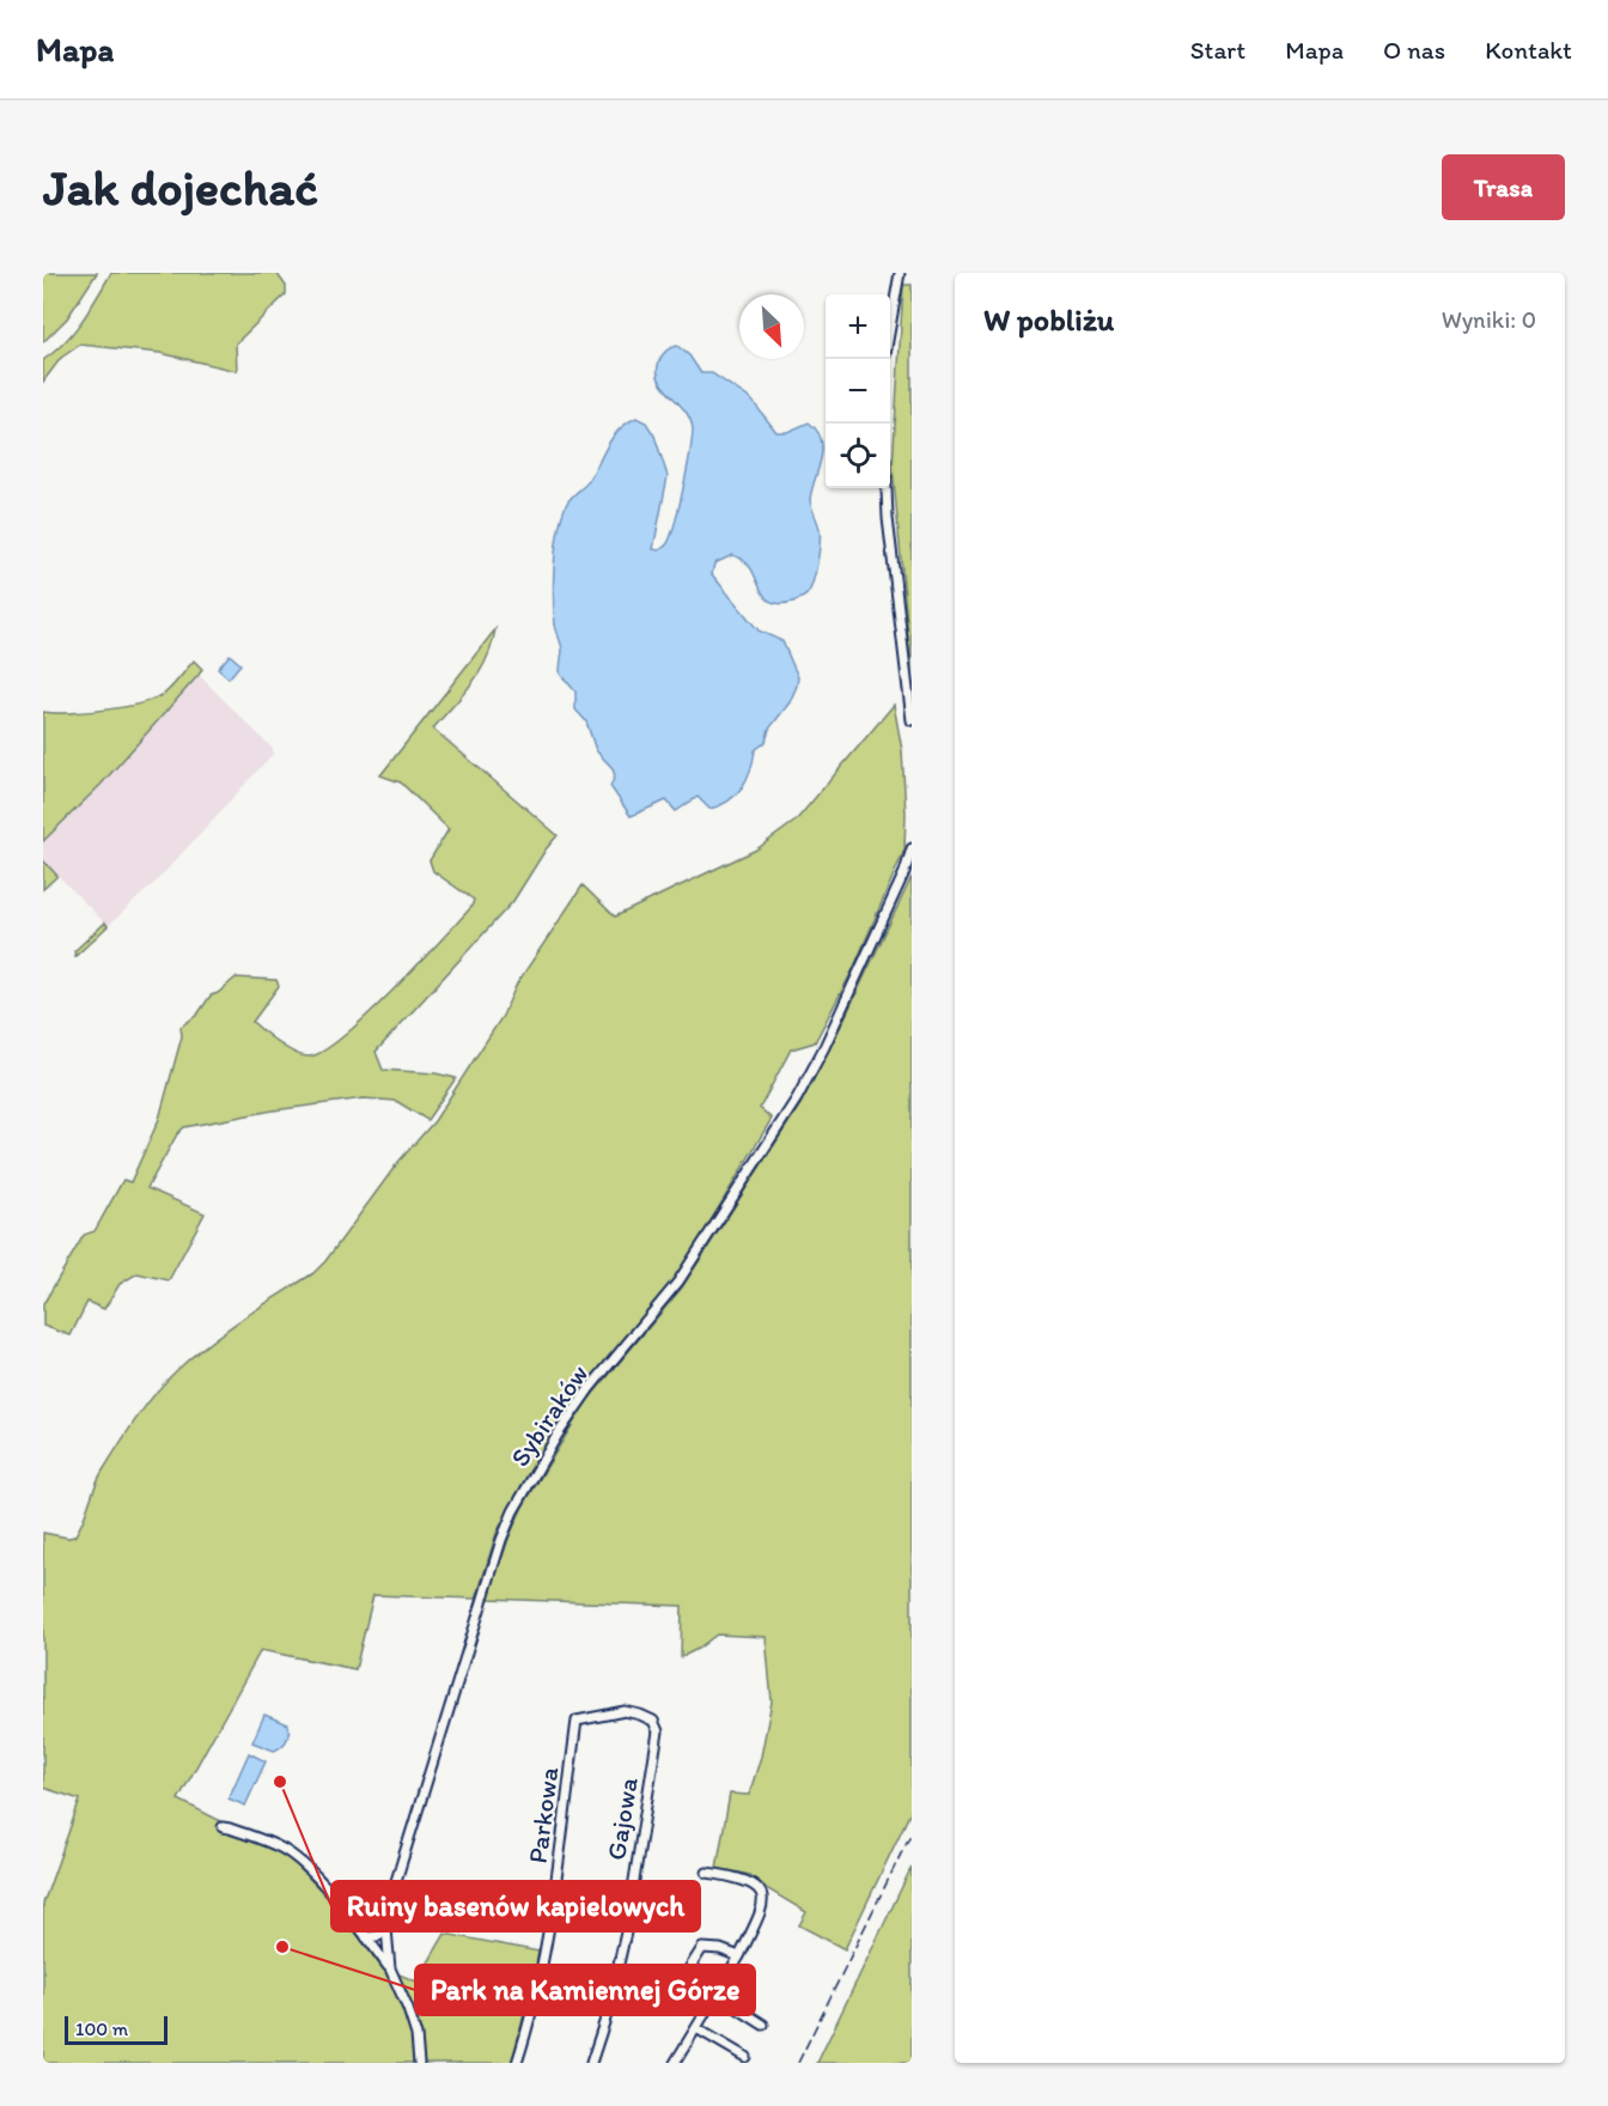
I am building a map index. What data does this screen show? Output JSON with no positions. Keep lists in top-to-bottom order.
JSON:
{
  "streets": {
    "street": ["Sybiraków", "Parkowa", "Gajowa"]
  },
  "crossings": [
    ["Parkowa", "Gajowa"]
  ],
  "places": ["Ruiny basenów kapielowych", "Park na Kamiennej Górze"],
  "scale_bar": "100 m",
  "north": "bottom right",
  "page": {
    "header": "Mapa",
    "nav": [
      "Start",
      "Mapa",
      "O nas",
      "Kontakt"
    ],
    "buttons": "Trasa",
    "title": "Jak dojechać",
    "heading": ["W pobliżu", "Wyniki: 0"],
    "map_buttons": ["+", "−"],
    "scale": "100 m"
  }
}
